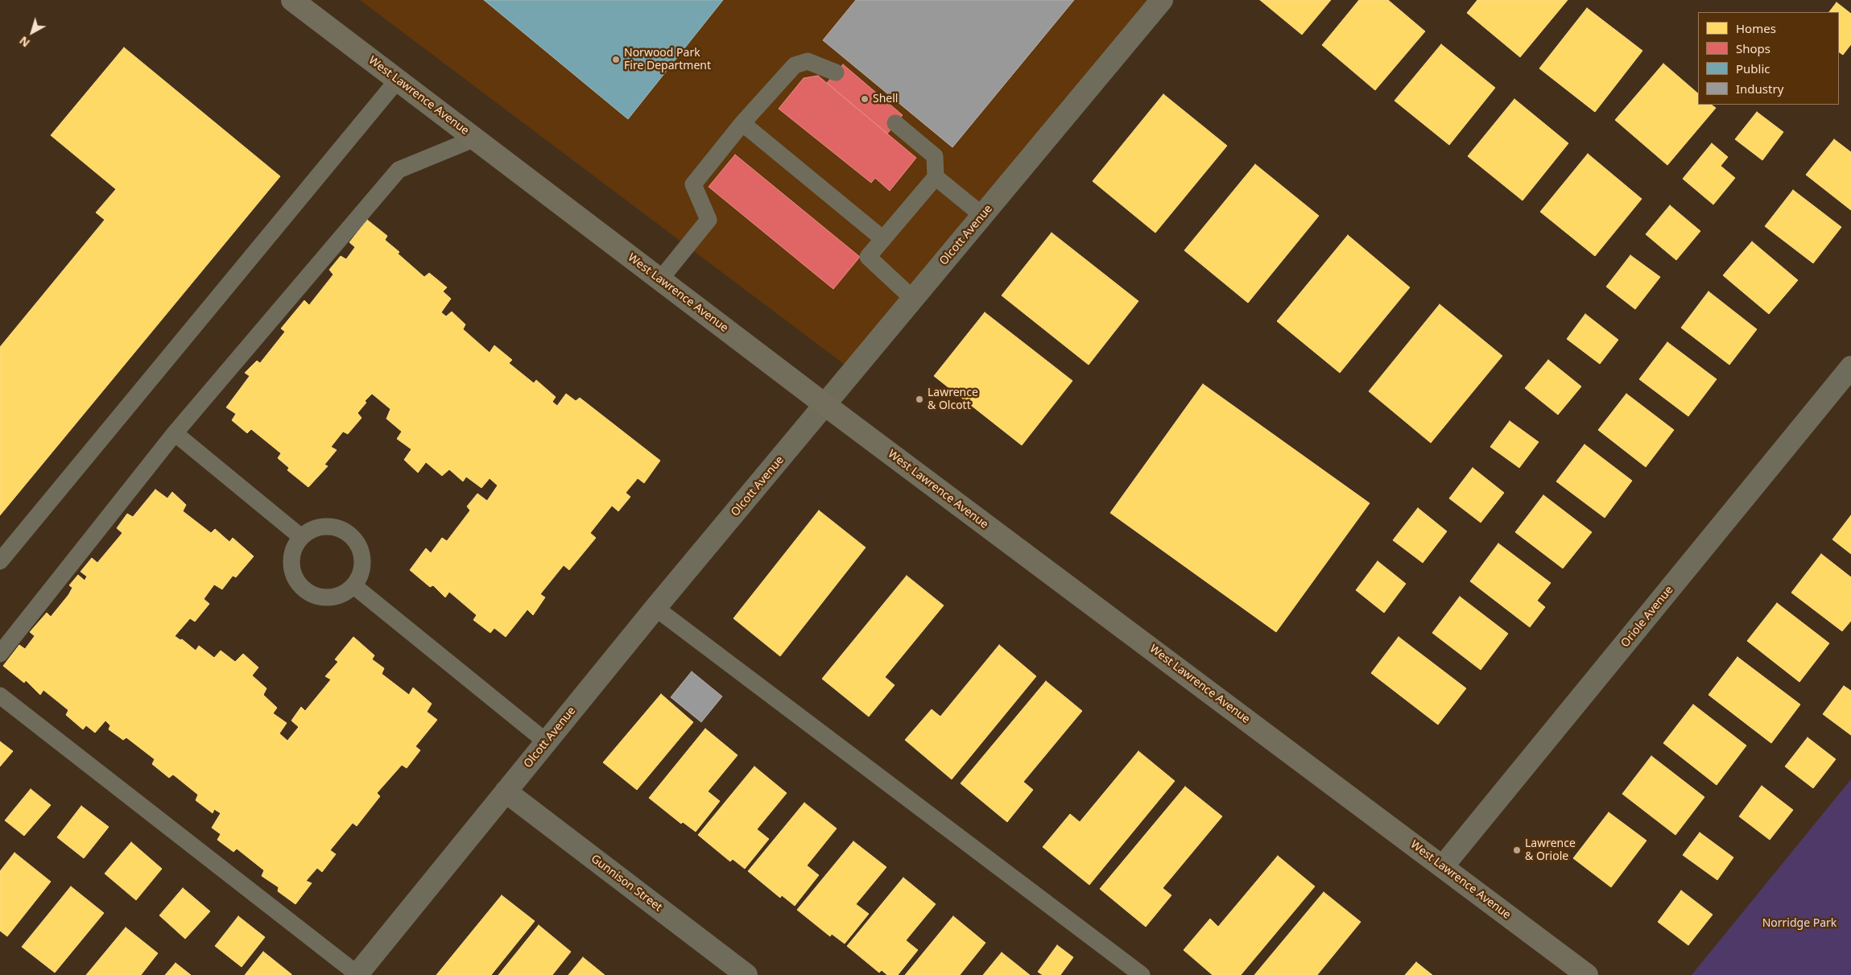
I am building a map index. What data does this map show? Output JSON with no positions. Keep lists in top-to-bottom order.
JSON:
{
  "streets": {
    "main road": ["West Lawrence Avenue"],
    "street": ["Olcott Avenue", "Oriole Avenue", "Gunnison Street"]
  },
  "crossings": [
    ["West Lawrence Avenue", "Olcott Avenue"],
    ["West Lawrence Avenue", "Oriole Avenue"],
    ["Olcott Avenue", "Gunnison Street"]
  ],
  "parks": ["Norridge Park"],
  "places": [
    "Norwood Park Fire Department",
    "Shell",
    "Lawrence & Olcott",
    "Lawrence & Oriole"
  ],
  "legend": [
    "Homes",
    "Shops",
    "Public",
    "Industry"
  ],
  "north": "bottom left"
}
